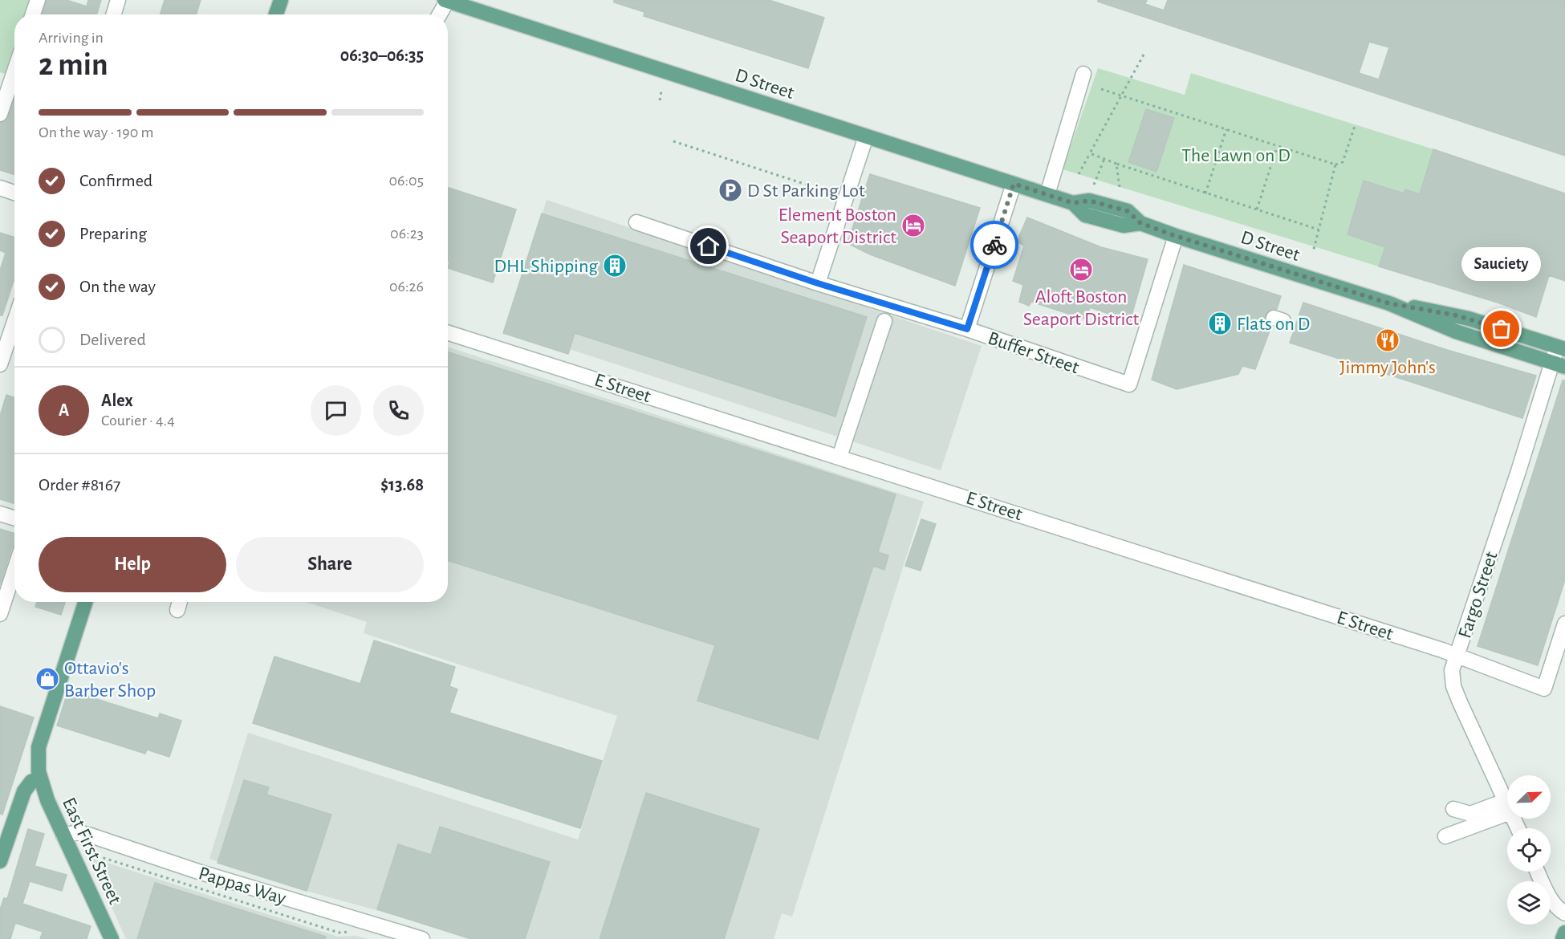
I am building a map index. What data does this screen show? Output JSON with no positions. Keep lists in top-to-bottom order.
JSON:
{
  "streets": {
    "main road": ["D Street", "East First Street"],
    "street": [
      "Buffer Street",
      "E Street",
      "Fargo Street",
      "Pappas Way"
    ]
  },
  "crossings": [
    ["D Street", "Buffer Street"],
    ["D Street", "Fargo Street"],
    ["E Street", "Fargo Street"],
    ["East First Street", "Pappas Way"]
  ],
  "parks": ["The Lawn on D"],
  "places": {
    "parking": ["D St Parking Lot"],
    "hotel": ["Element Boston Seaport District", "Aloft Boston Seaport District"],
    "building": ["DHL Shipping", "Flats on D"],
    "other": ["Sauciety"],
    "restaurant": ["Jimmy John's"],
    "shop": ["Ottavio's Barber Shop"]
  },
  "north": "top right",
  "page": {
    "heading": ["2 min", "Arriving in", "06:30–06:35"],
    "panel": [
      "Alex",
      "Courier · 4.4",
      "Order #8167",
      "$13.68"
    ],
    "bar": "On the way · 190 m",
    "list": [
      ["Confirmed", "06:05"],
      ["Preparing", "06:23"],
      ["On the way", "06:26"],
      "Delivered"
    ],
    "bubble": "Sauciety",
    "round": "A",
    "buttons": ["Help", "Share"]
  }
}
